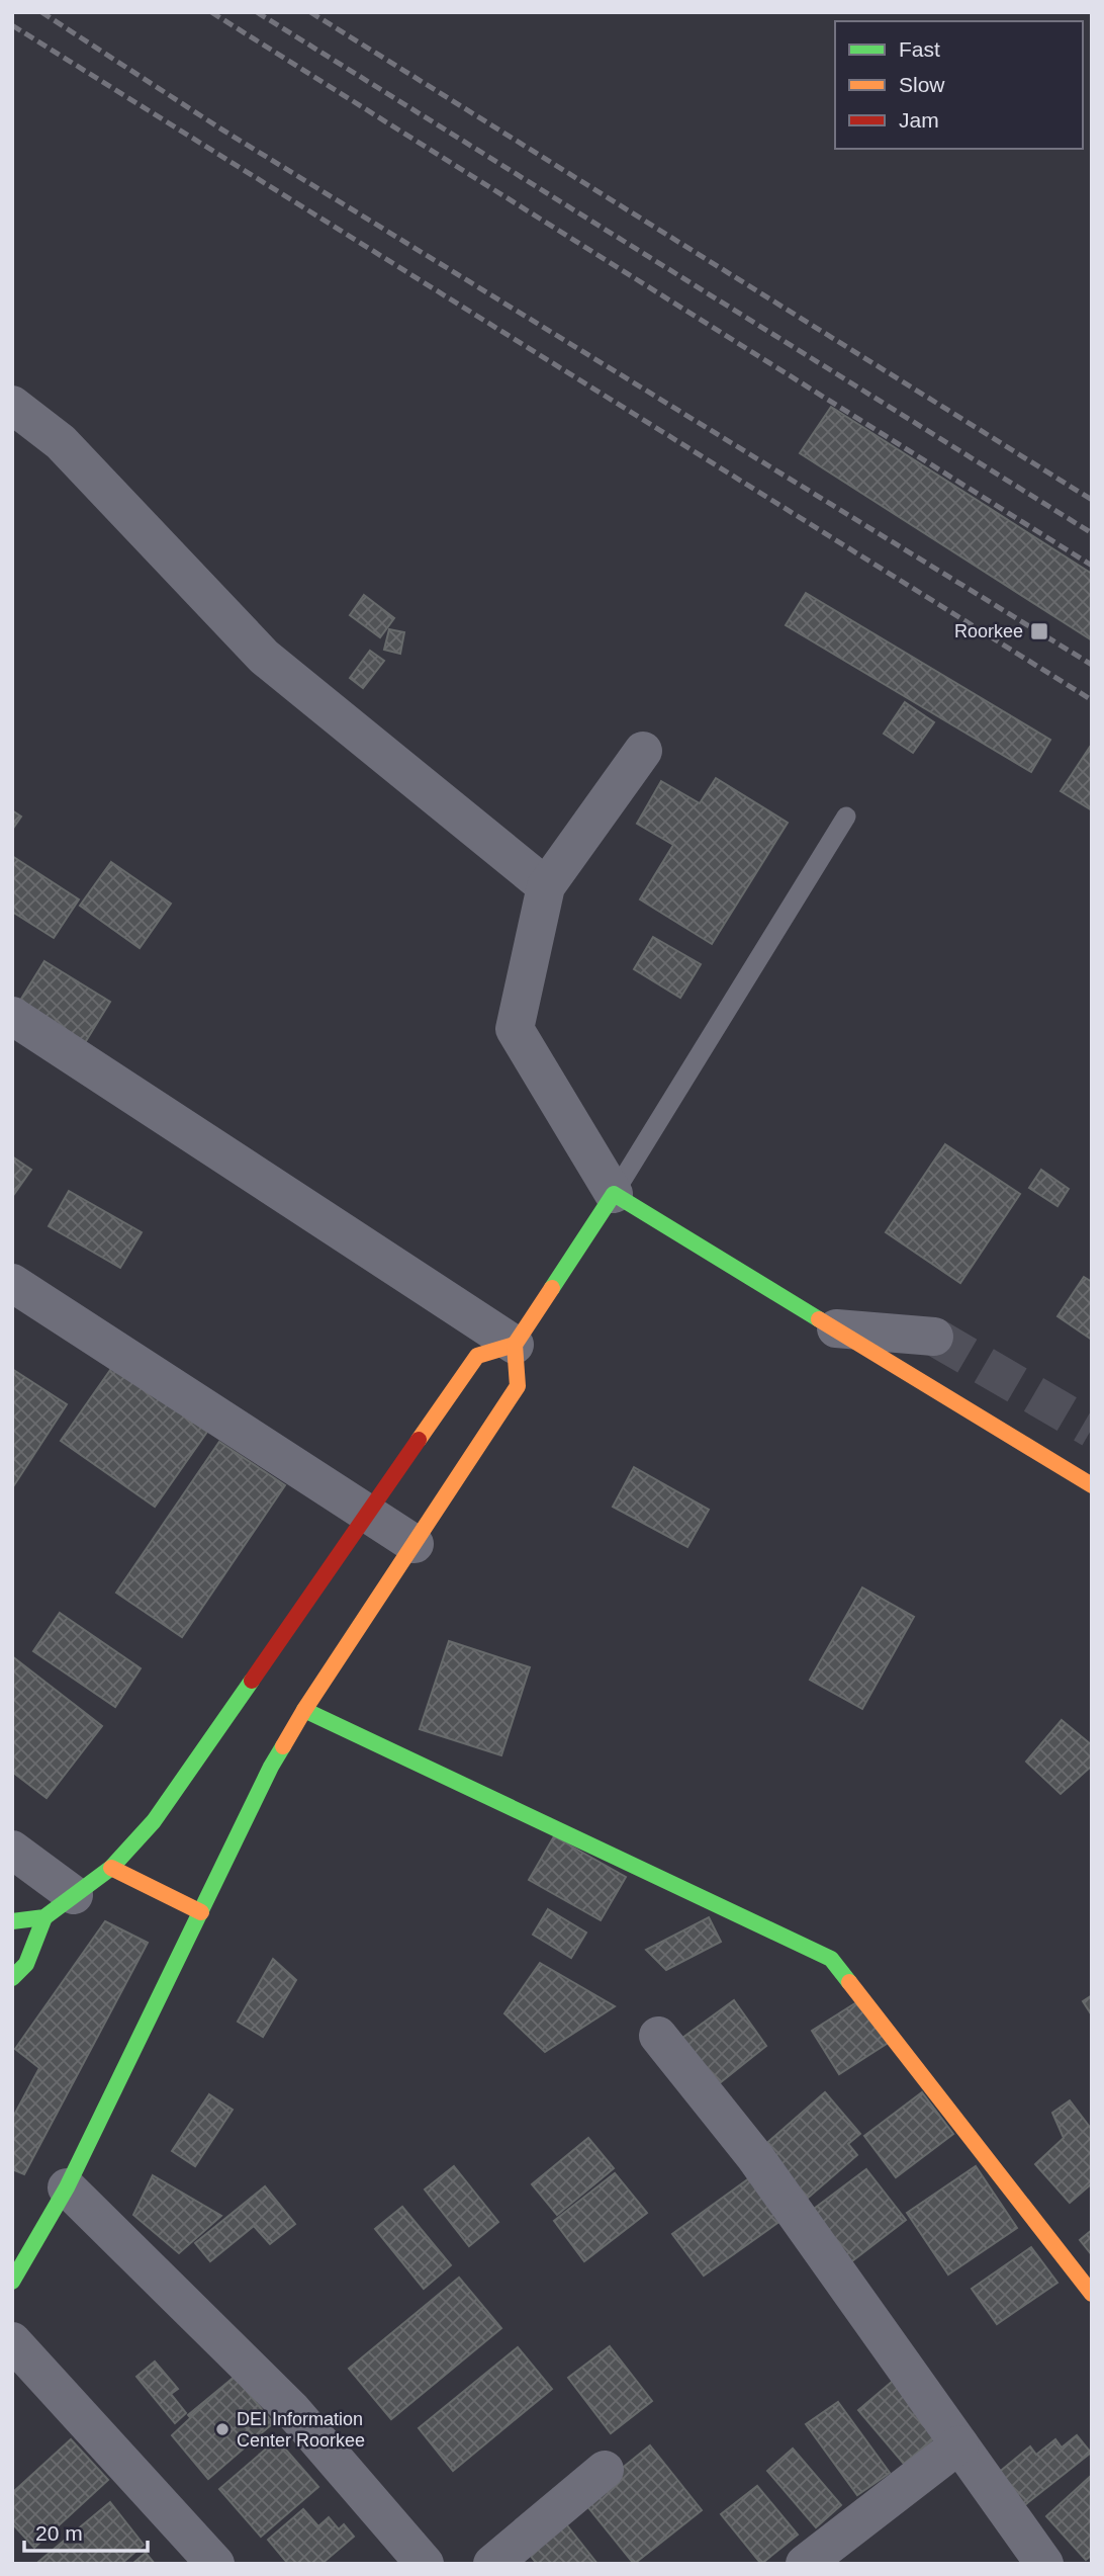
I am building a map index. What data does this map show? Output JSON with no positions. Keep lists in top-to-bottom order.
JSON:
{
  "places": {
    "transit": ["Roorkee"],
    "other": ["DEI Information Center Roorkee"]
  },
  "legend": ["Fast", "Slow", "Jam"],
  "scale_bar": "20 m"
}
